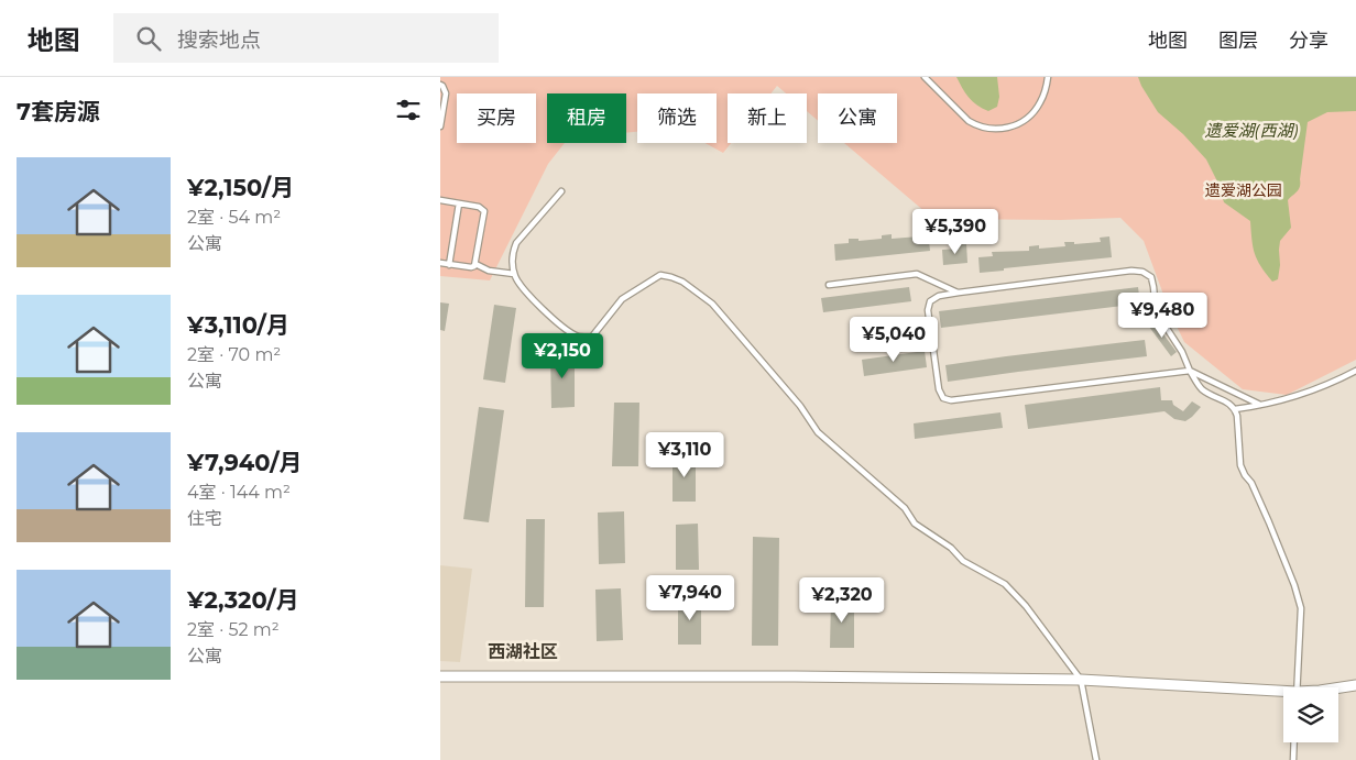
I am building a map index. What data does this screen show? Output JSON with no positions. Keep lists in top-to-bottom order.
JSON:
{
  "districts": ["西湖社区"],
  "water": ["遗爱湖(西湖)"],
  "parks": ["遗爱湖公园"],
  "page": {
    "header": "地图",
    "search": "搜索地点",
    "nav": ["地图", "图层", "分享"],
    "heading": "7套房源",
    "chip": [
      "买房",
      "租房",
      "筛选",
      "新上",
      "公寓"
    ],
    "list": [
      {
        "name": "¥2,150/月",
        "note": "2室 · 54 m² · 公寓"
      },
      {
        "name": "¥3,110/月",
        "note": "2室 · 70 m² · 公寓"
      },
      {
        "name": "¥7,940/月",
        "note": "4室 · 144 m² · 住宅"
      },
      {
        "name": "¥2,320/月",
        "note": "2室 · 52 m² · 公寓"
      }
    ],
    "price": [
      "¥5,390",
      "¥9,480",
      "¥5,040",
      "¥2,150",
      "¥3,110",
      "¥7,940",
      "¥2,320"
    ]
  }
}
